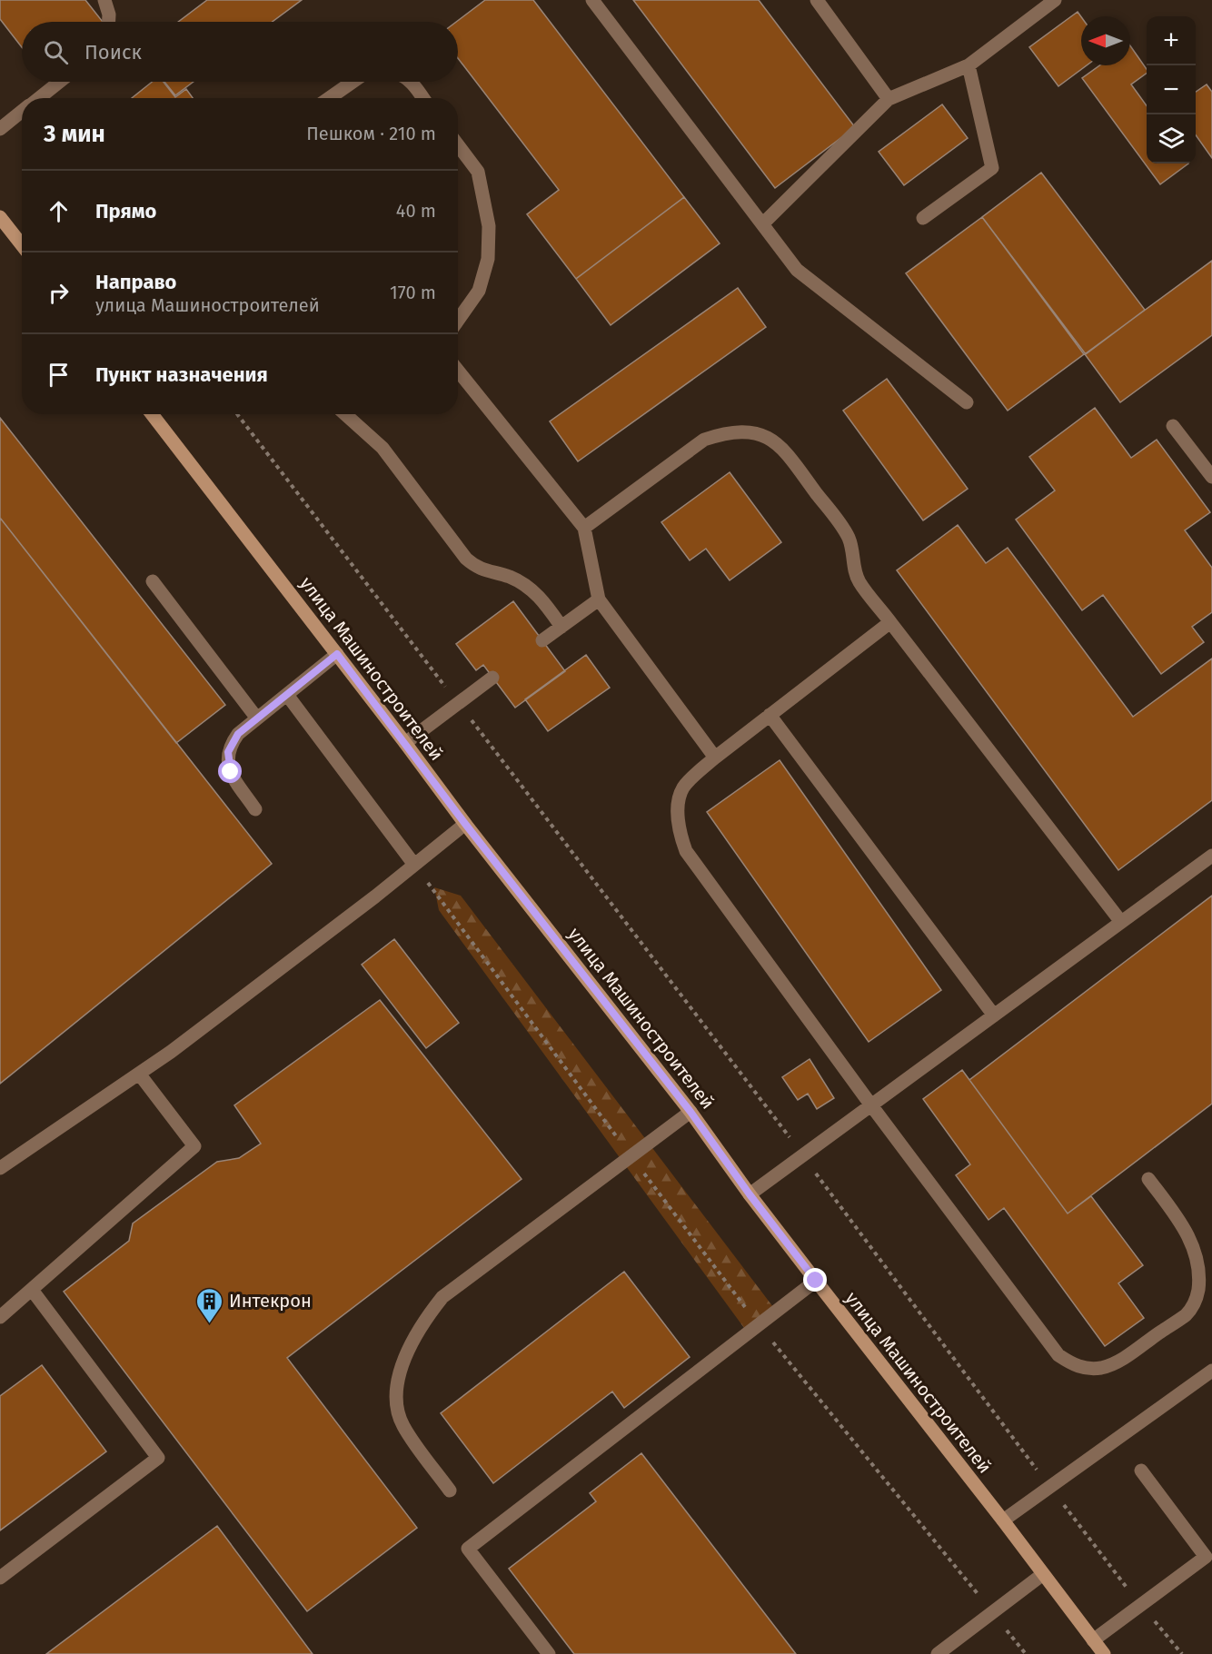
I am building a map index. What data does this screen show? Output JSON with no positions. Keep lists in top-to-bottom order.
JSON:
{
  "streets": {
    "main road": ["улица Машиностроителей"]
  },
  "places": {
    "building": ["Интекрон"]
  },
  "north": "left",
  "page": {
    "map_buttons": ["+", "−"],
    "search": "Поиск",
    "heading": ["3 мин", "Пешком · 210 m"],
    "list": [
      ["Прямо", "40 m"],
      ["Направо", "улица Машиностроителей", "170 m"],
      "Пункт назначения"
    ]
  }
}
